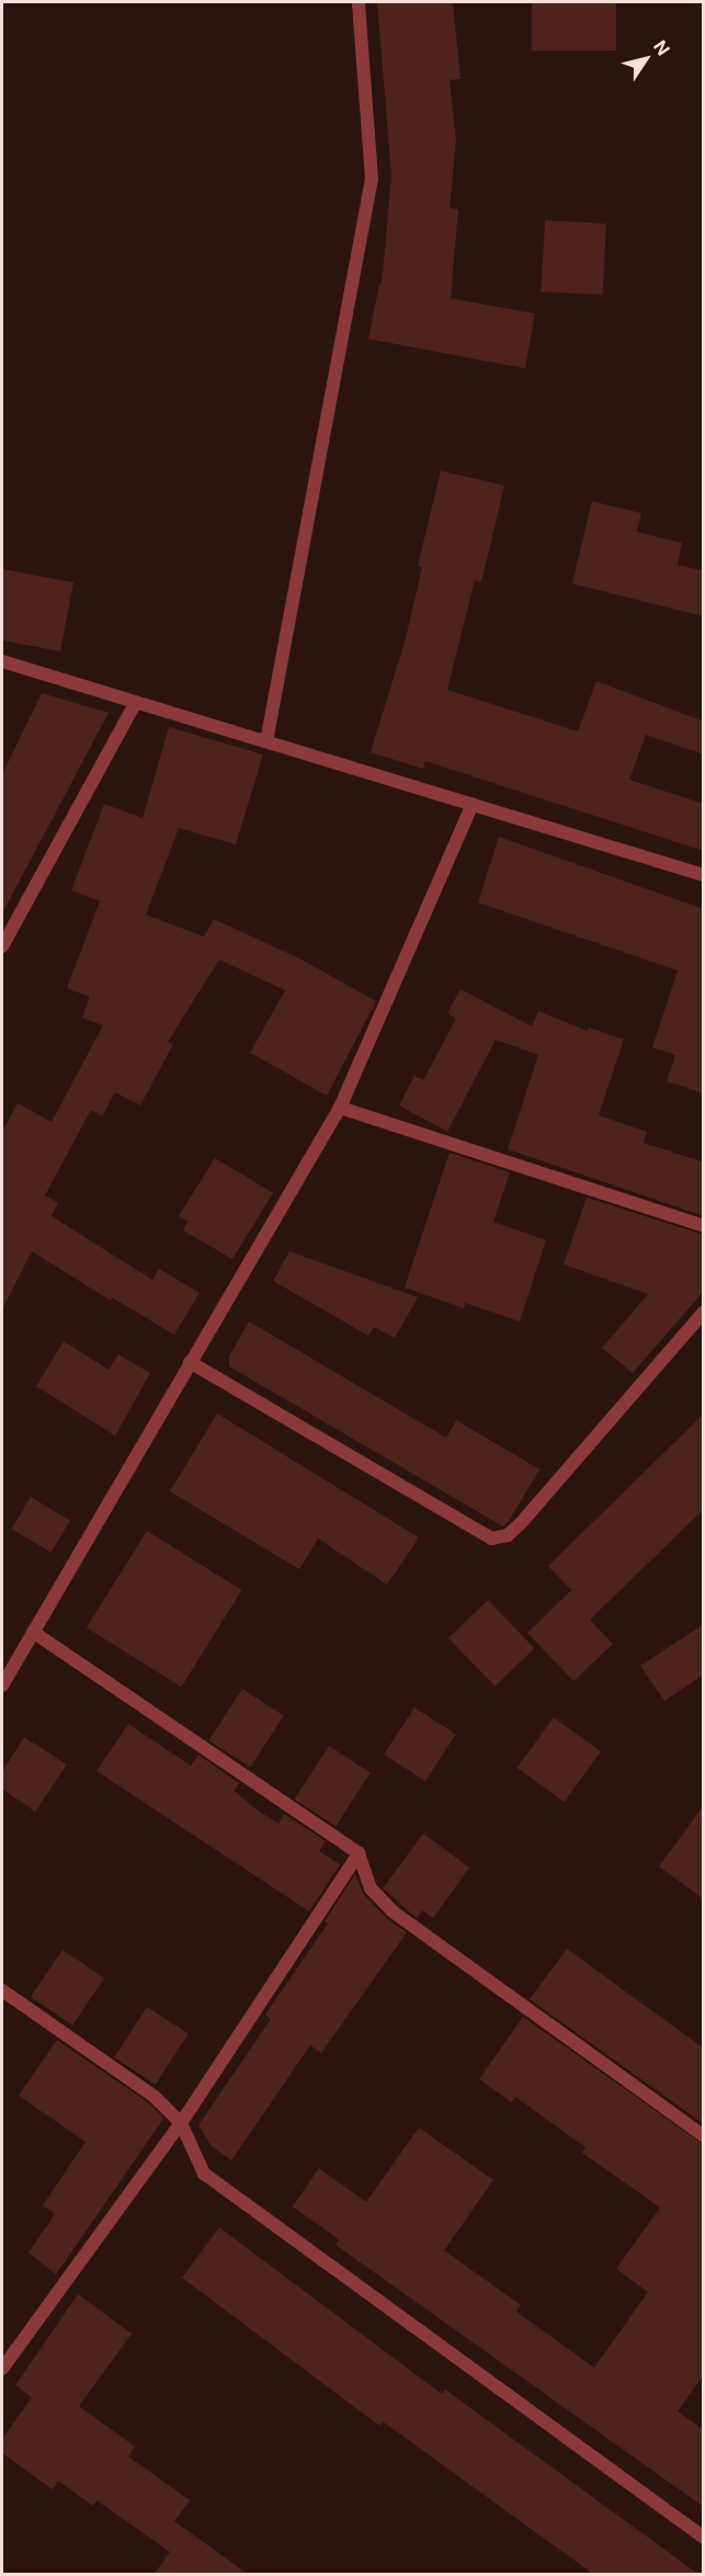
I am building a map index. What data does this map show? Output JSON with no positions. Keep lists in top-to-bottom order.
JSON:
{
  "north": "top right"
}
